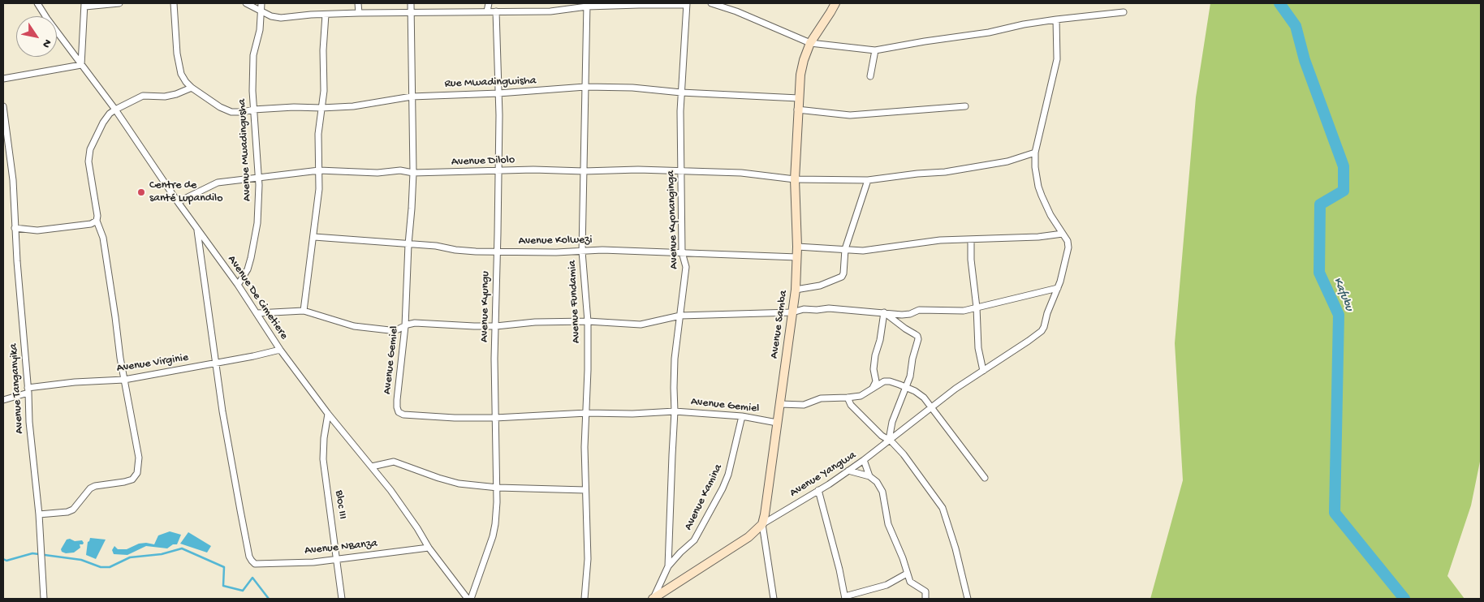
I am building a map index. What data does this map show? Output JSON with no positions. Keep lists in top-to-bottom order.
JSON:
{
  "streets": {
    "street": [
      "Rue Mwadingwisha",
      "Avenue Mwadingusha",
      "Avenue Dilolo",
      "Avenue Kyonanginga",
      "Avenue Kolwezi",
      "Avenue De Cimetiere",
      "Avenue Fundamia",
      "Avenue Kyungu",
      "Avenue Samba",
      "Avenue Gemiel",
      "Avenue Virginie",
      "Avenue Tanganyika",
      "Avenue Yangwa",
      "Avenue Kamina",
      "Bloc III",
      "Avenue NBanza"
    ]
  },
  "crossings": [
    ["Rue Mwadingwisha", "Avenue Mwadingusha"],
    ["Rue Mwadingwisha", "Avenue Kyonanginga"],
    ["Rue Mwadingwisha", "Avenue Fundamia"],
    ["Rue Mwadingwisha", "Avenue Kyungu"],
    ["Rue Mwadingwisha", "Avenue Samba"],
    ["Rue Mwadingwisha", "Avenue Gemiel"],
    ["Avenue Mwadingusha", "Avenue Dilolo"],
    ["Avenue Mwadingusha", "Avenue De Cimetiere"],
    ["Avenue Dilolo", "Avenue Kyonanginga"],
    ["Avenue Dilolo", "Avenue De Cimetiere"],
    ["Avenue Dilolo", "Avenue Fundamia"],
    ["Avenue Dilolo", "Avenue Kyungu"],
    ["Avenue Dilolo", "Avenue Samba"],
    ["Avenue Dilolo", "Avenue Gemiel"],
    ["Avenue Kyonanginga", "Avenue Kolwezi"],
    ["Avenue Kyonanginga", "Avenue Gemiel"],
    ["Avenue Kyonanginga", "Avenue Kamina"],
    ["Avenue Kolwezi", "Avenue Fundamia"],
    ["Avenue Kolwezi", "Avenue Kyungu"],
    ["Avenue Kolwezi", "Avenue Samba"],
    ["Avenue Kolwezi", "Avenue Gemiel"],
    ["Avenue De Cimetiere", "Avenue Virginie"],
    ["Avenue De Cimetiere", "Bloc III"],
    ["Avenue De Cimetiere", "Avenue NBanza"],
    ["Avenue Fundamia", "Avenue Gemiel"],
    ["Avenue Kyungu", "Avenue Gemiel"],
    ["Avenue Samba", "Avenue Gemiel"],
    ["Avenue Samba", "Avenue Yangwa"],
    ["Avenue Gemiel", "Avenue Kamina"],
    ["Avenue Virginie", "Avenue Tanganyika"],
    ["Avenue Virginie", "Avenue NBanza"],
    ["Bloc III", "Avenue NBanza"]
  ],
  "water": ["Kafubu"],
  "places": ["Centre de santé Lupandilo"],
  "north": "bottom right"
}
